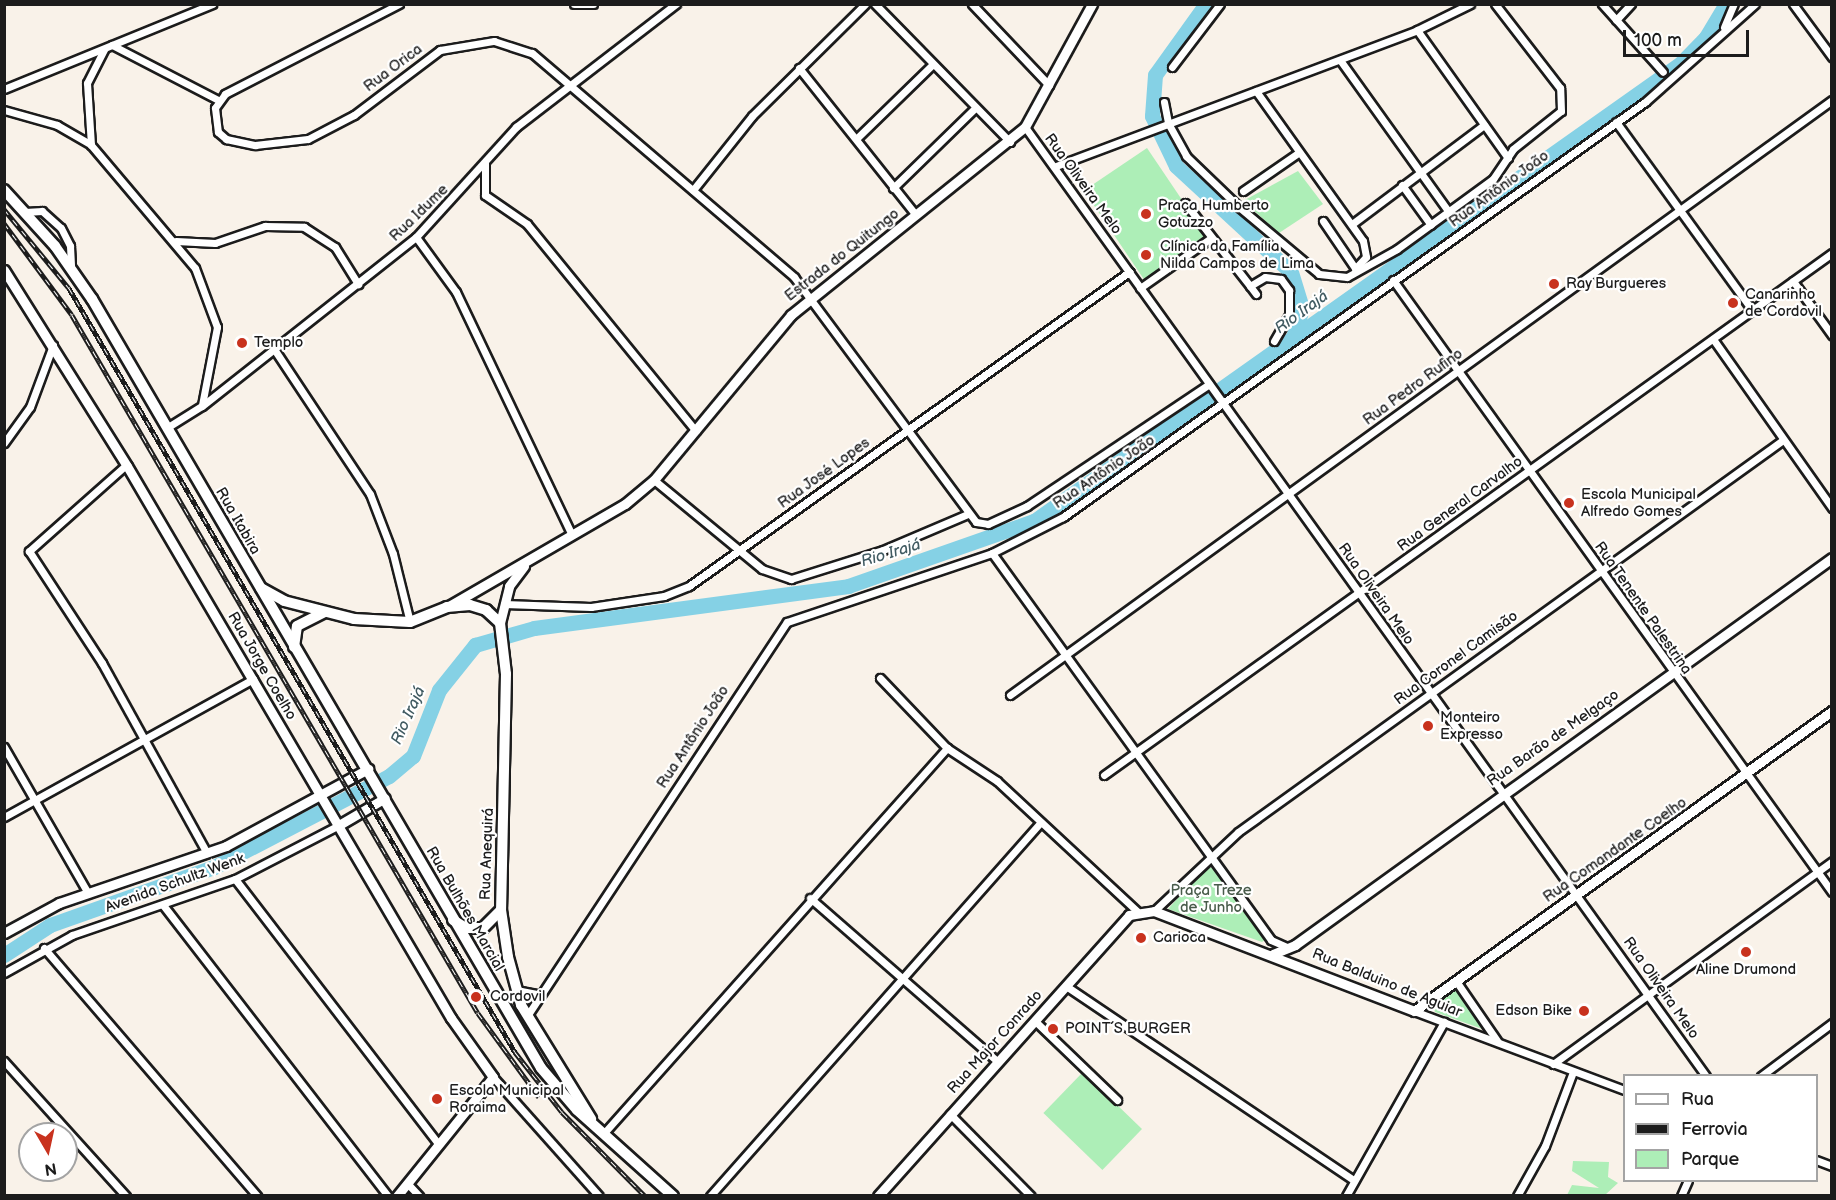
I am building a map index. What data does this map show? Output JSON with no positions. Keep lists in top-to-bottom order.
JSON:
{
  "streets": {
    "main road": [
      "Estrada do Quitungo",
      "Rua Itabira",
      "Rua Anequirá",
      "Rua Bulhões Marcial"
    ],
    "street": [
      "Rua Orica",
      "Rua Oliveira Melo",
      "Rua Antônio João",
      "Rua Idume",
      "Rua Pedro Rufino",
      "Rua José Lopes",
      "Rua General Carvalho",
      "Rua Tenente Palestrina",
      "Rua Coronel Camisão",
      "Rua Jorge Coelho",
      "Rua Barão de Melgaço",
      "Rua Comandante Coelho",
      "Avenida Schultz Wenk",
      "Rua Balduino de Aguiar",
      "Rua Major Conrado"
    ]
  },
  "crossings": [
    ["Rua Orica", "Rua Antônio João"],
    ["Rua Orica", "Rua Idume"],
    ["Rua Orica", "Estrada do Quitungo"],
    ["Rua Orica", "Rua José Lopes"],
    ["Rua Oliveira Melo", "Rua Antônio João"],
    ["Rua Oliveira Melo", "Estrada do Quitungo"],
    ["Rua Oliveira Melo", "Rua Pedro Rufino"],
    ["Rua Oliveira Melo", "Rua José Lopes"],
    ["Rua Oliveira Melo", "Rua General Carvalho"],
    ["Rua Oliveira Melo", "Rua Coronel Camisão"],
    ["Rua Oliveira Melo", "Rua Barão de Melgaço"],
    ["Rua Oliveira Melo", "Rua Comandante Coelho"],
    ["Rua Antônio João", "Rua Tenente Palestrina"],
    ["Rua Antônio João", "Rua Anequirá"],
    ["Rua Idume", "Rua Itabira"],
    ["Estrada do Quitungo", "Rua José Lopes"],
    ["Estrada do Quitungo", "Rua Itabira"],
    ["Estrada do Quitungo", "Rua Anequirá"],
    ["Rua Pedro Rufino", "Rua Tenente Palestrina"],
    ["Rua General Carvalho", "Rua Tenente Palestrina"],
    ["Rua Itabira", "Avenida Schultz Wenk"],
    ["Rua Itabira", "Rua Bulhões Marcial"],
    ["Rua Tenente Palestrina", "Rua Coronel Camisão"],
    ["Rua Tenente Palestrina", "Rua Barão de Melgaço"],
    ["Rua Tenente Palestrina", "Rua Comandante Coelho"],
    ["Rua Coronel Camisão", "Rua Balduino de Aguiar"],
    ["Rua Jorge Coelho", "Avenida Schultz Wenk"],
    ["Rua Barão de Melgaço", "Rua Balduino de Aguiar"],
    ["Rua Comandante Coelho", "Rua Balduino de Aguiar"],
    ["Rua Anequirá", "Rua Bulhões Marcial"],
    ["Avenida Schultz Wenk", "Rua Bulhões Marcial"],
    ["Rua Balduino de Aguiar", "Rua Major Conrado"]
  ],
  "water": ["Rio Irajá"],
  "parks": ["Praça Treze de Junho"],
  "places": [
    "Praça Humberto Gotuzzo",
    "Clínica da Família Nilda Campos de Lima",
    "Ray Burgueres",
    "Canarinho de Cordovil",
    "Templo",
    "Escola Municipal Alfredo Gomes",
    "Monteiro Expresso",
    "Carioca",
    "Aline Drumond",
    "Cordovil",
    "Edson Bike",
    "POINT´S BURGER",
    "Escola Municipal Roraima"
  ],
  "legend": ["Rua", "Ferrovia", "Parque"],
  "scale_bar": "100 m",
  "north": "bottom"
}
